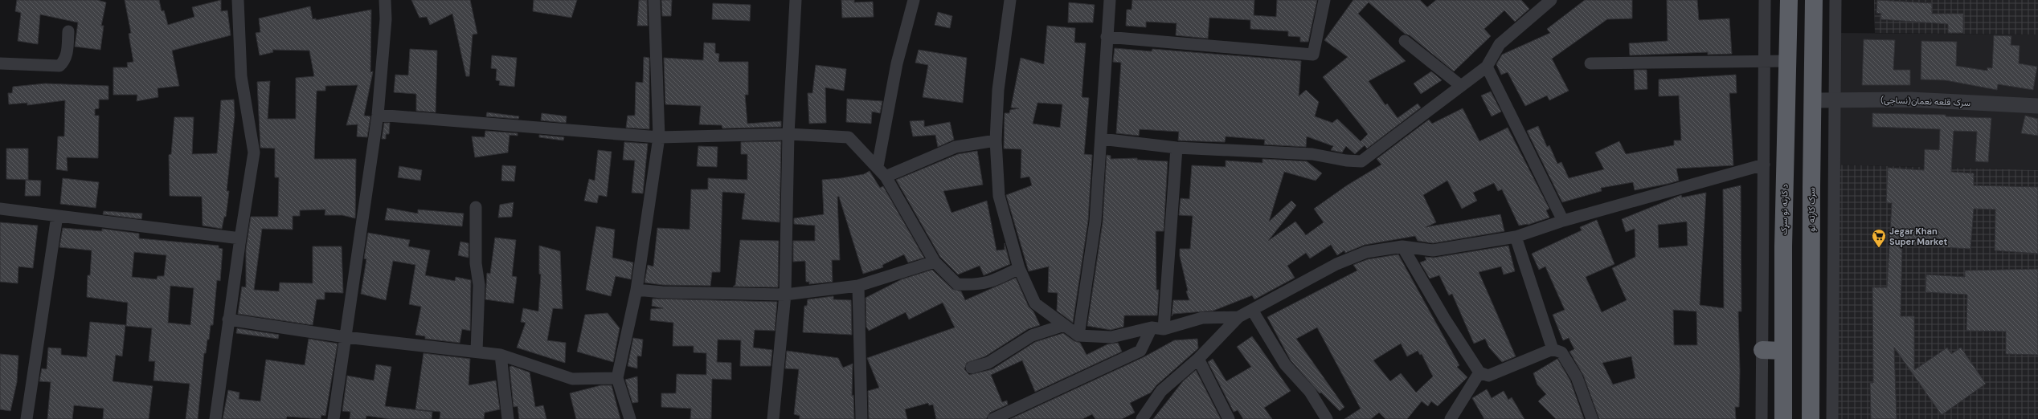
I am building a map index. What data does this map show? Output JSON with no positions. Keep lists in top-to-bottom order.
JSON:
{
  "streets": {
    "highway": ["د کارته نو سړک", "سرک کارته نو"],
    "street": ["سرک قلعه نعمان(نساجی)"]
  },
  "crossings": [
    ["سرک قلعه نعمان(نساجی)", "سرک کارته نو"]
  ],
  "places": {
    "supermarket": ["Jegar Khan Super Market"]
  }
}
